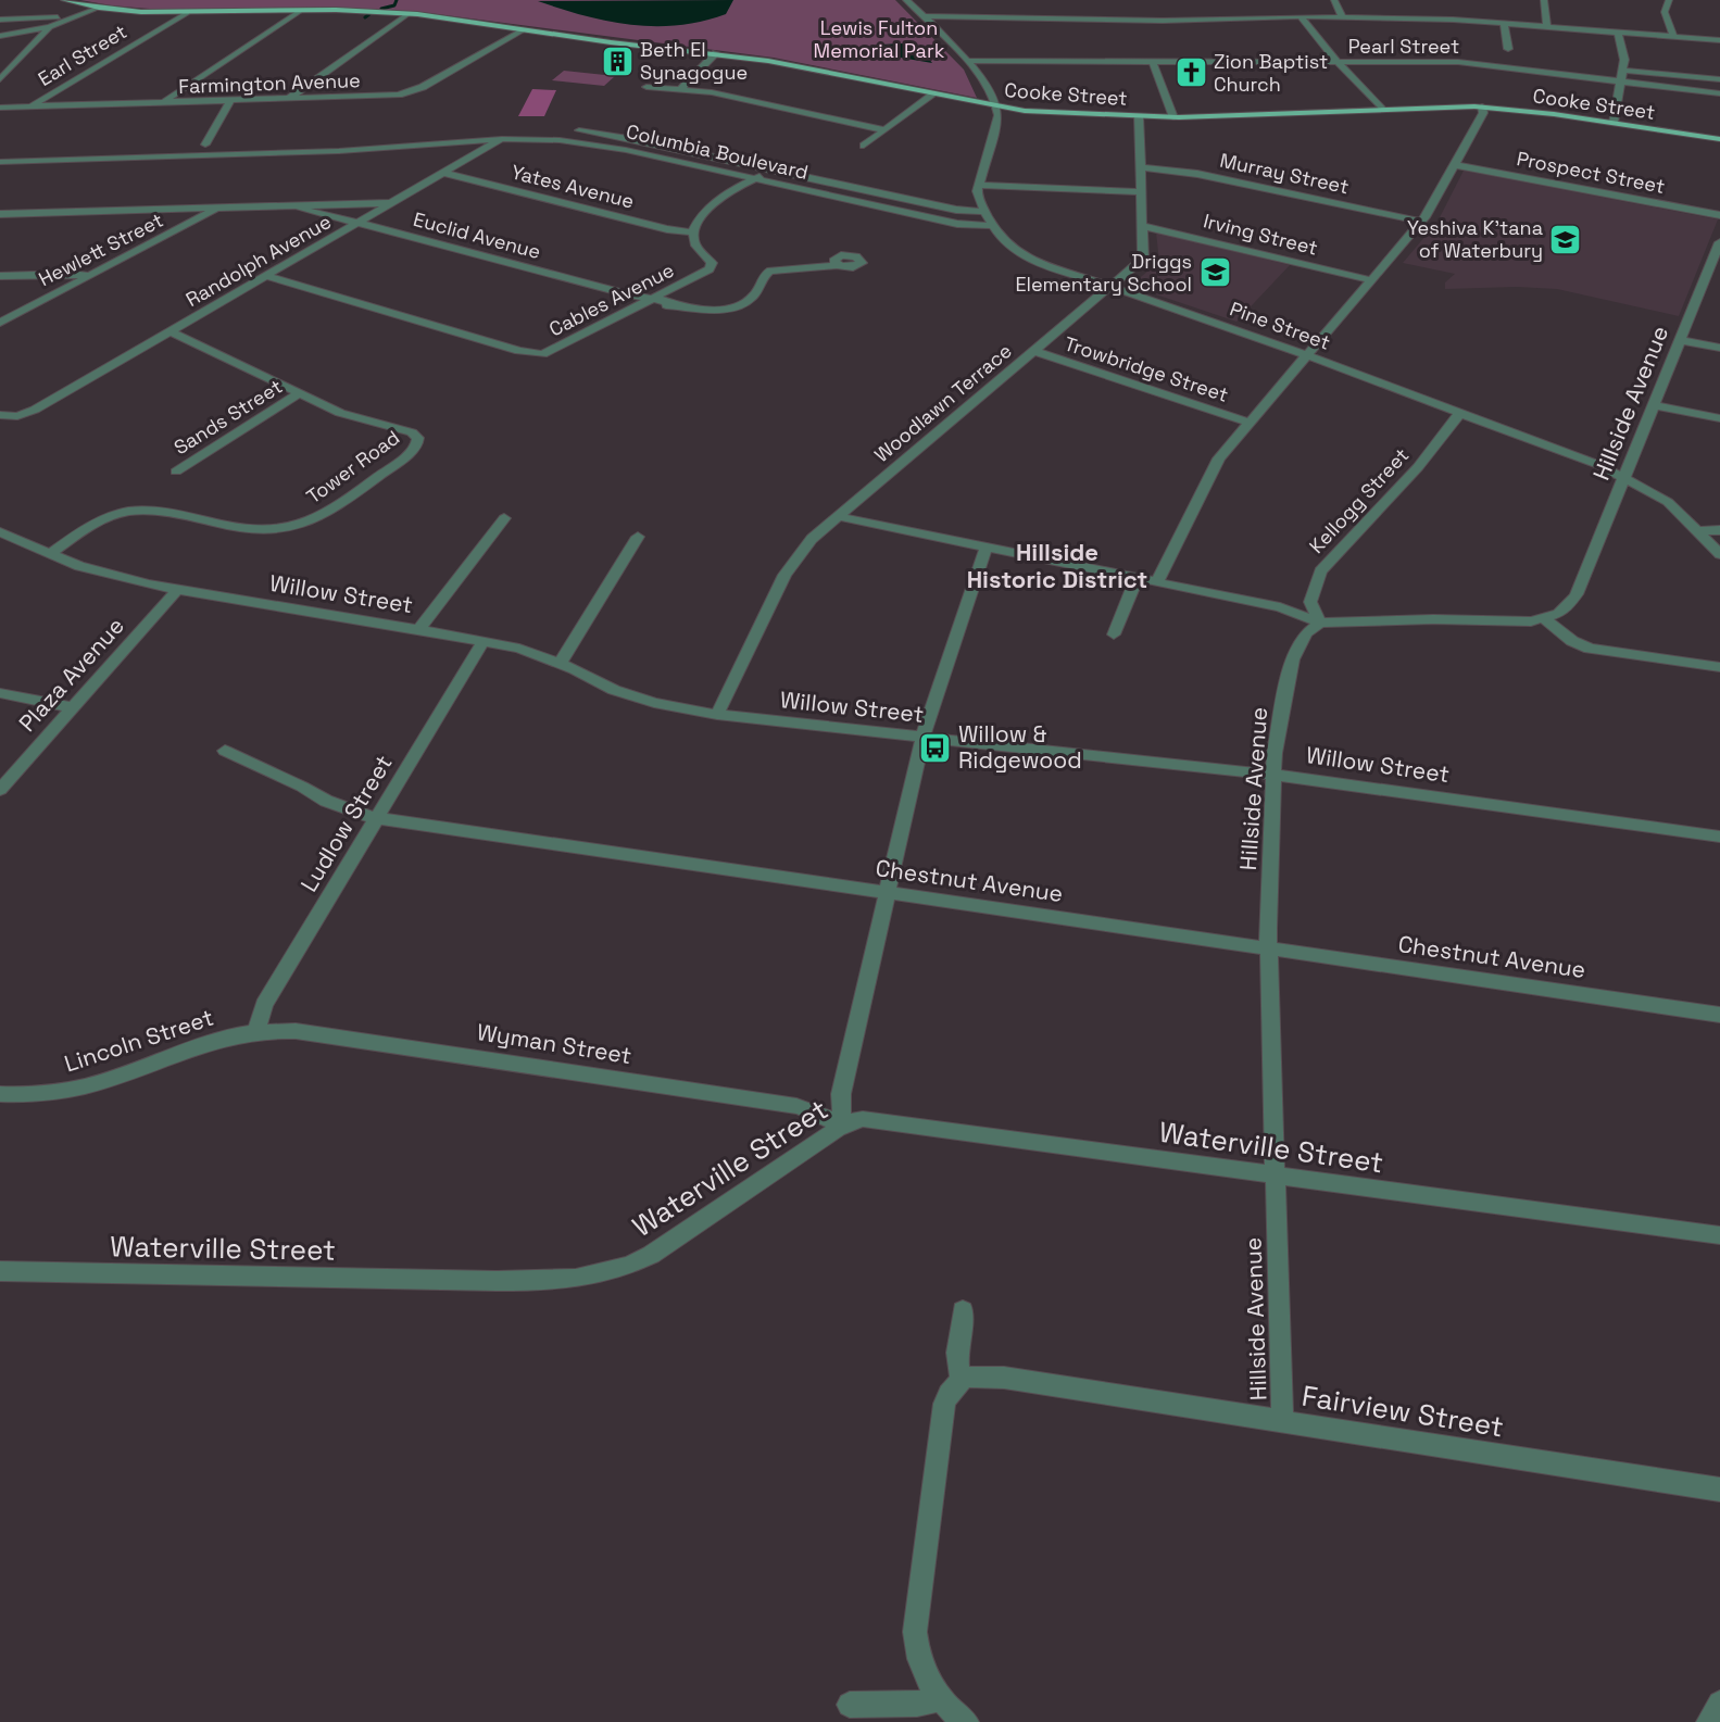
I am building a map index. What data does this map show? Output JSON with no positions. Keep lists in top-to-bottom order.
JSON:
{
  "streets": {
    "main road": ["Cooke Street"],
    "street": [
      "Pearl Street",
      "Earl Street",
      "Farmington Avenue",
      "Columbia Boulevard",
      "Prospect Street",
      "Murray Street",
      "Yates Avenue",
      "Irving Street",
      "Euclid Avenue",
      "Hewlett Street",
      "Randolph Avenue",
      "Cables Avenue",
      "Pine Street",
      "Trowbridge Street",
      "Woodlawn Terrace",
      "Hillside Avenue",
      "Sands Street",
      "Tower Road",
      "Kellogg Street",
      "Willow Street",
      "Plaza Avenue",
      "Ludlow Street",
      "Chestnut Avenue",
      "Lincoln Street",
      "Wyman Street",
      "Waterville Street",
      "Fairview Street"
    ]
  },
  "crossings": [
    ["Earl Street", "Farmington Avenue"],
    ["Earl Street", "Cooke Street"],
    ["Farmington Avenue", "Cooke Street"],
    ["Cooke Street", "Woodlawn Terrace"],
    ["Columbia Boulevard", "Randolph Avenue"],
    ["Columbia Boulevard", "Pine Street"],
    ["Murray Street", "Woodlawn Terrace"],
    ["Yates Avenue", "Randolph Avenue"],
    ["Yates Avenue", "Cables Avenue"],
    ["Irving Street", "Woodlawn Terrace"],
    ["Euclid Avenue", "Hewlett Street"],
    ["Euclid Avenue", "Randolph Avenue"],
    ["Euclid Avenue", "Cables Avenue"],
    ["Randolph Avenue", "Cables Avenue"],
    ["Randolph Avenue", "Tower Road"],
    ["Pine Street", "Woodlawn Terrace"],
    ["Pine Street", "Hillside Avenue"],
    ["Pine Street", "Kellogg Street"],
    ["Trowbridge Street", "Woodlawn Terrace"],
    ["Woodlawn Terrace", "Willow Street"],
    ["Hillside Avenue", "Kellogg Street"],
    ["Hillside Avenue", "Willow Street"],
    ["Hillside Avenue", "Chestnut Avenue"],
    ["Hillside Avenue", "Waterville Street"],
    ["Hillside Avenue", "Fairview Street"],
    ["Sands Street", "Tower Road"],
    ["Tower Road", "Willow Street"],
    ["Willow Street", "Plaza Avenue"],
    ["Willow Street", "Ludlow Street"],
    ["Ludlow Street", "Chestnut Avenue"],
    ["Ludlow Street", "Lincoln Street"],
    ["Ludlow Street", "Wyman Street"],
    ["Lincoln Street", "Wyman Street"],
    ["Wyman Street", "Waterville Street"]
  ],
  "districts": ["Hillside Historic District"],
  "parks": ["Lewis Fulton Memorial Park"],
  "places": {
    "building": ["Beth El Synagogue"],
    "church": ["Zion Baptist Church"],
    "school or university": ["Yeshiva K’tana of Waterbury", "Driggs Elementary School"],
    "bus stop": ["Willow & Ridgewood"]
  }
}
